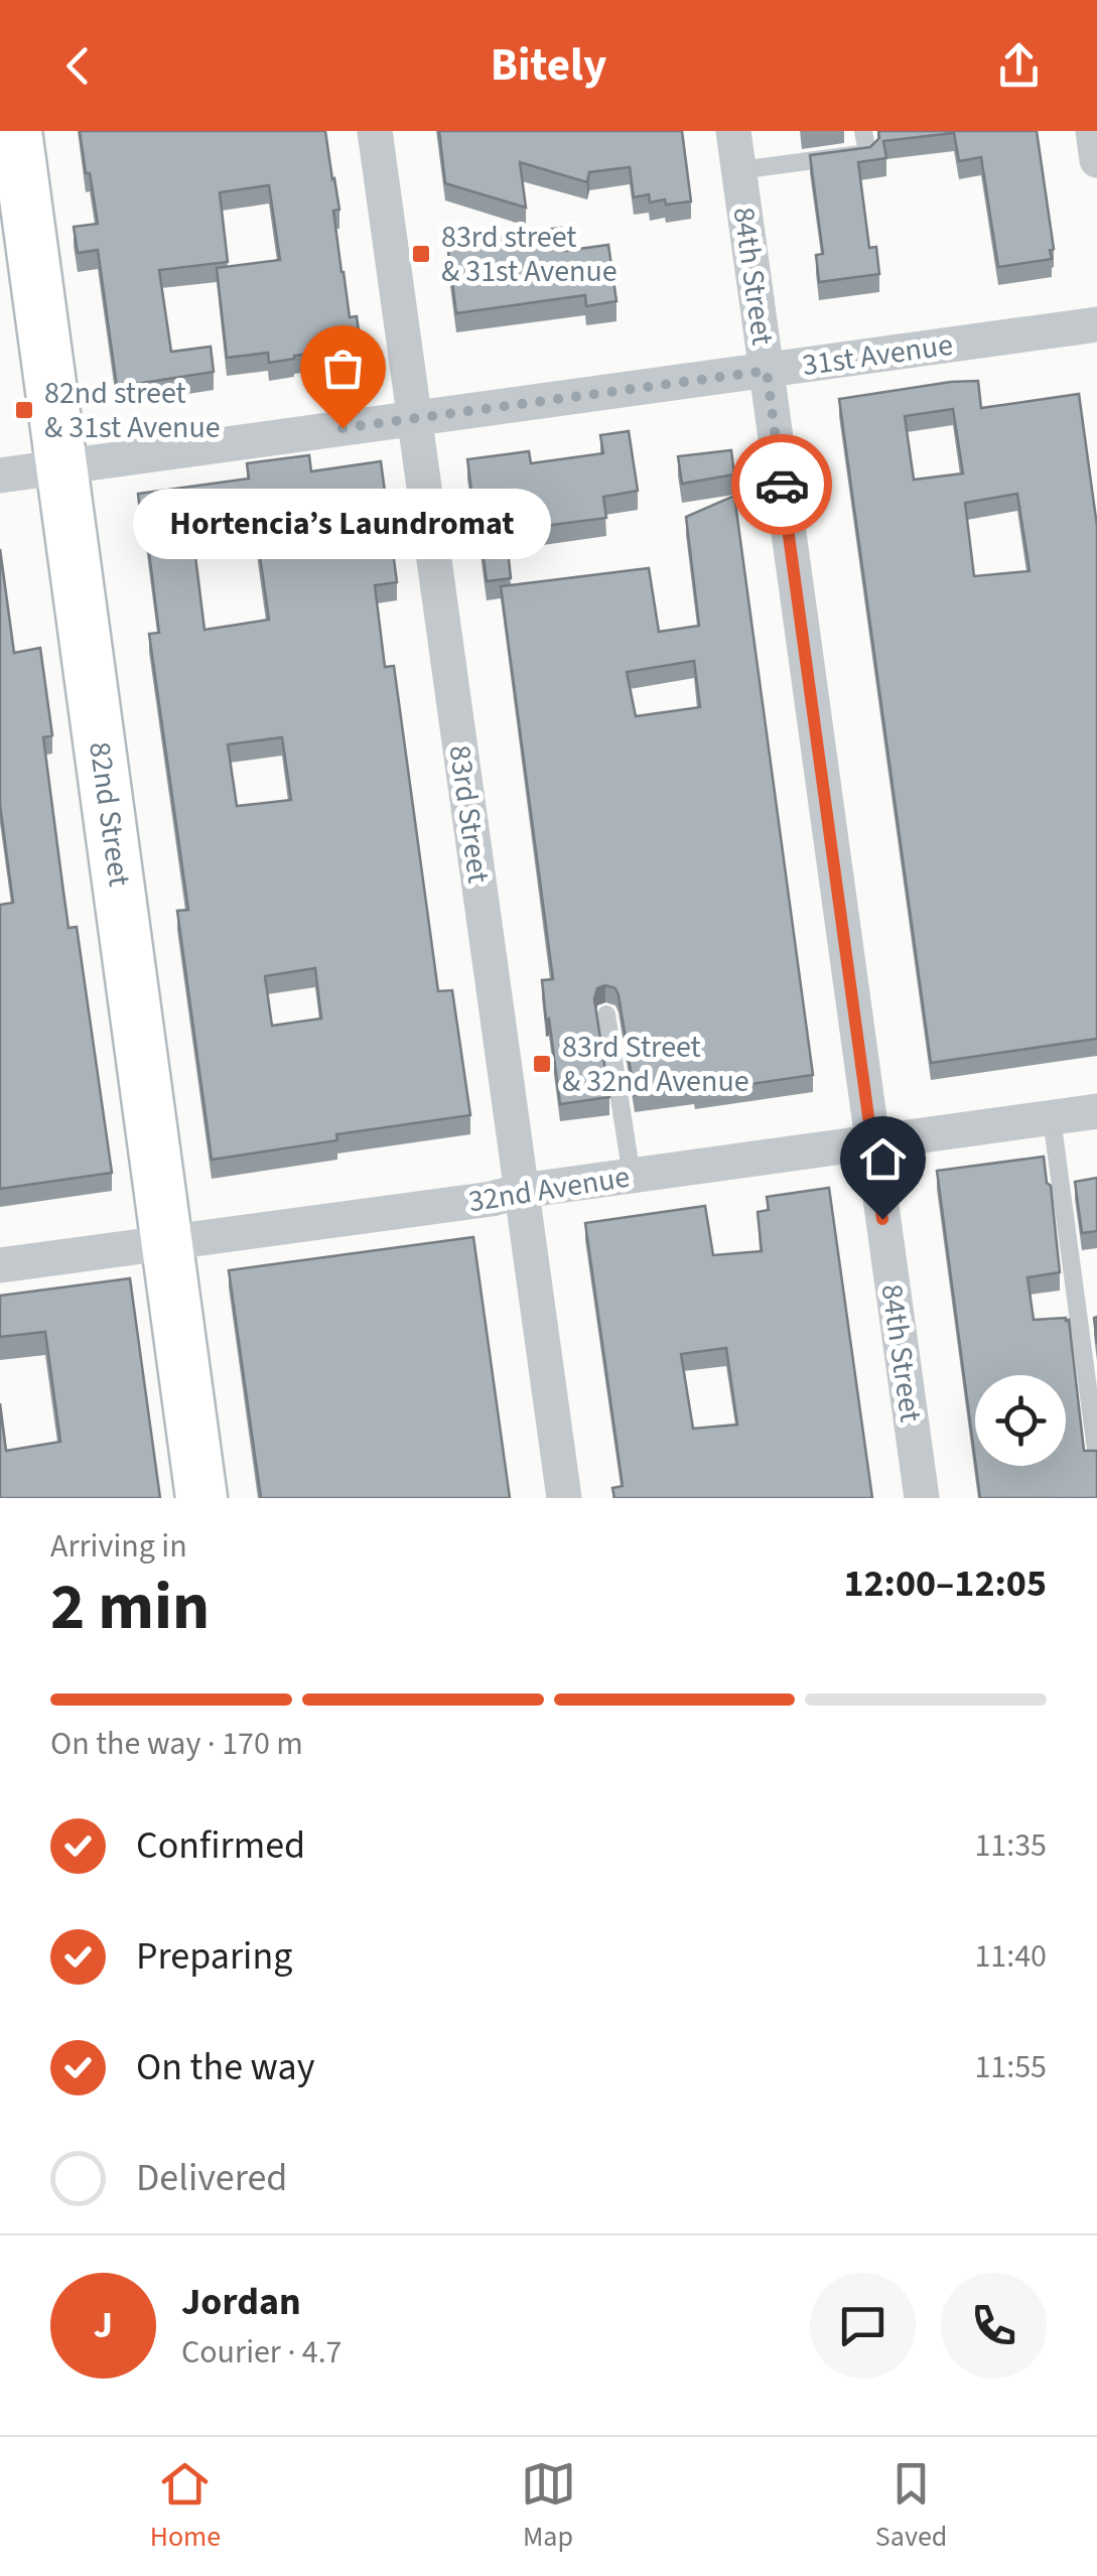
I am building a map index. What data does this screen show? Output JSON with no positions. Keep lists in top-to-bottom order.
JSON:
{
  "streets": {
    "street": [
      "84th Street",
      "31st Avenue",
      "82nd Street",
      "83rd Street",
      "32nd Avenue"
    ]
  },
  "crossings": [
    ["84th Street", "31st Avenue"],
    ["84th Street", "32nd Avenue"],
    ["31st Avenue", "82nd Street"],
    ["31st Avenue", "83rd Street"],
    ["82nd Street", "32nd Avenue"],
    ["83rd Street", "32nd Avenue"]
  ],
  "places": {
    "transit": ["83rd street & 31st Avenue", "82nd street & 31st Avenue", "83rd Street & 32nd Avenue"],
    "other": ["Hortencia’s Laundromat"]
  },
  "page": {
    "header": "Bitely",
    "bubble": "Hortencia’s Laundromat",
    "heading": ["2 min", "Arriving in", "12:00–12:05"],
    "panel": ["Jordan", "Courier · 4.7"],
    "bar": "On the way · 170 m",
    "list": [
      ["Confirmed", "11:35"],
      ["Preparing", "11:40"],
      ["On the way", "11:55"],
      "Delivered"
    ],
    "round": "J",
    "tabs": ["Home", "Map", "Saved"]
  }
}
